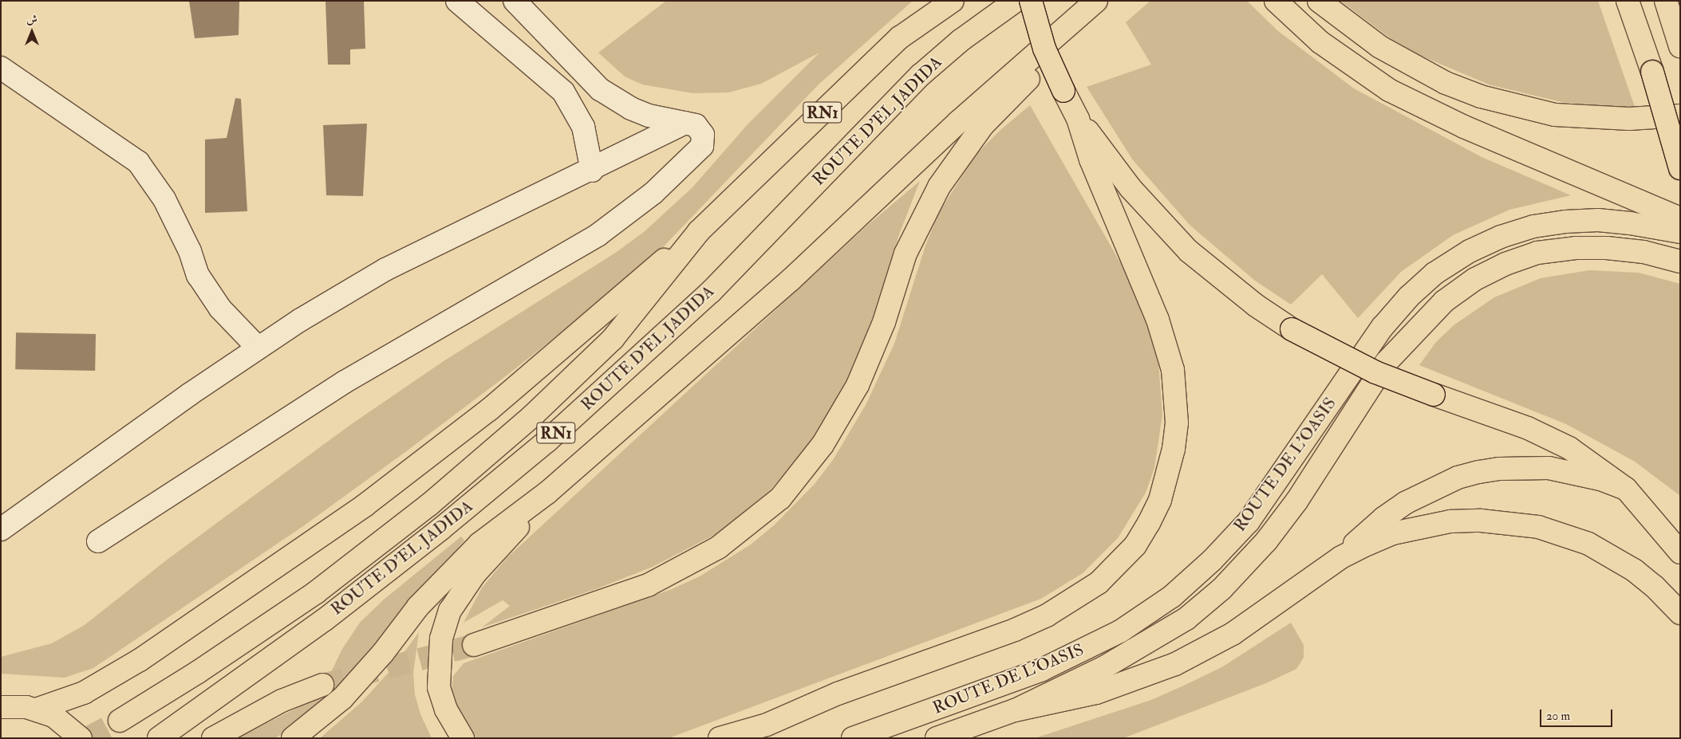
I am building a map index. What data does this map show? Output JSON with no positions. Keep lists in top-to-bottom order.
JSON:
{
  "streets": {
    "main road": ["RN1", "ROUTE D'EL JADIDA", "ROUTE DE L'OASIS"]
  },
  "scale_bar": "20 m",
  "north": "top"
}
